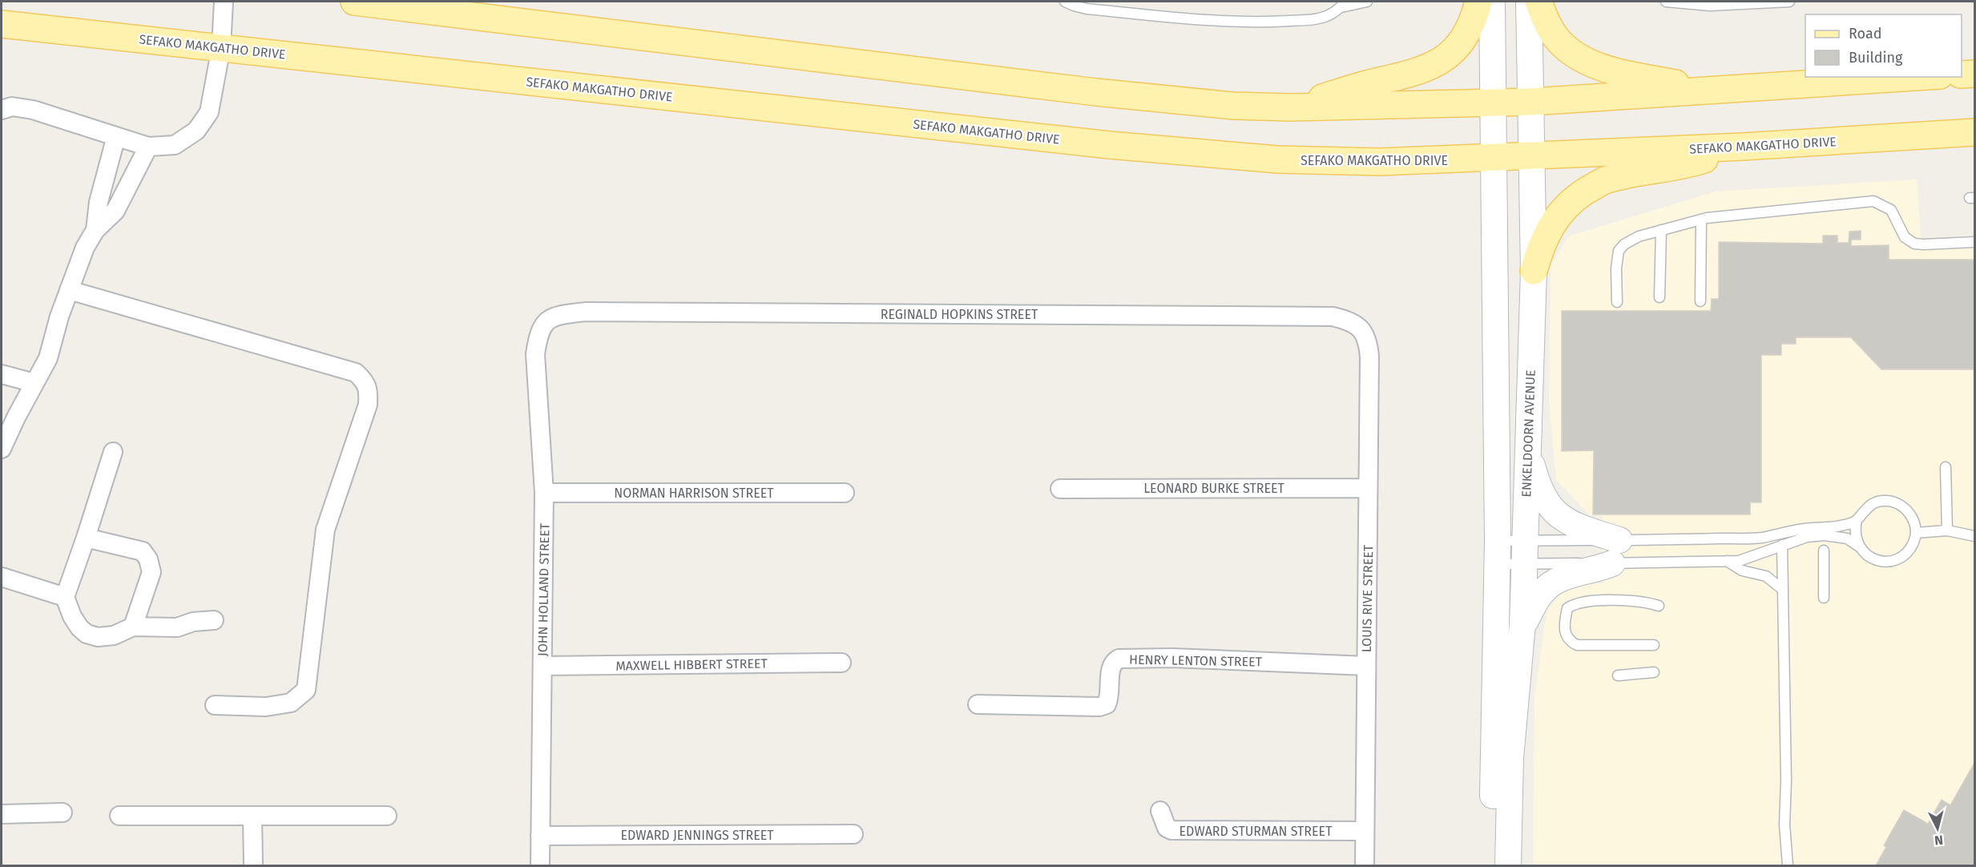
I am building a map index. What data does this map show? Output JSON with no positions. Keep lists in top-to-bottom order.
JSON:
{
  "streets": {
    "main road": ["SEFAKO MAKGATHO DRIVE"],
    "street": [
      "REGINALD HOPKINS STREET",
      "ENKELDOORN AVENUE",
      "LEONARD BURKE STREET",
      "NORMAN HARRISON STREET",
      "JOHN HOLLAND STREET",
      "LOUIS RIVE STREET",
      "HENRY LENTON STREET",
      "MAXWELL HIBBERT STREET",
      "EDWARD STURMAN STREET",
      "EDWARD JENNINGS STREET"
    ]
  },
  "crossings": [
    ["SEFAKO MAKGATHO DRIVE", "ENKELDOORN AVENUE"],
    ["REGINALD HOPKINS STREET", "JOHN HOLLAND STREET"],
    ["REGINALD HOPKINS STREET", "LOUIS RIVE STREET"],
    ["LEONARD BURKE STREET", "LOUIS RIVE STREET"],
    ["NORMAN HARRISON STREET", "JOHN HOLLAND STREET"],
    ["JOHN HOLLAND STREET", "MAXWELL HIBBERT STREET"],
    ["JOHN HOLLAND STREET", "EDWARD JENNINGS STREET"],
    ["LOUIS RIVE STREET", "HENRY LENTON STREET"],
    ["LOUIS RIVE STREET", "EDWARD STURMAN STREET"]
  ],
  "legend": ["Road", "Building"],
  "north": "bottom"
}
